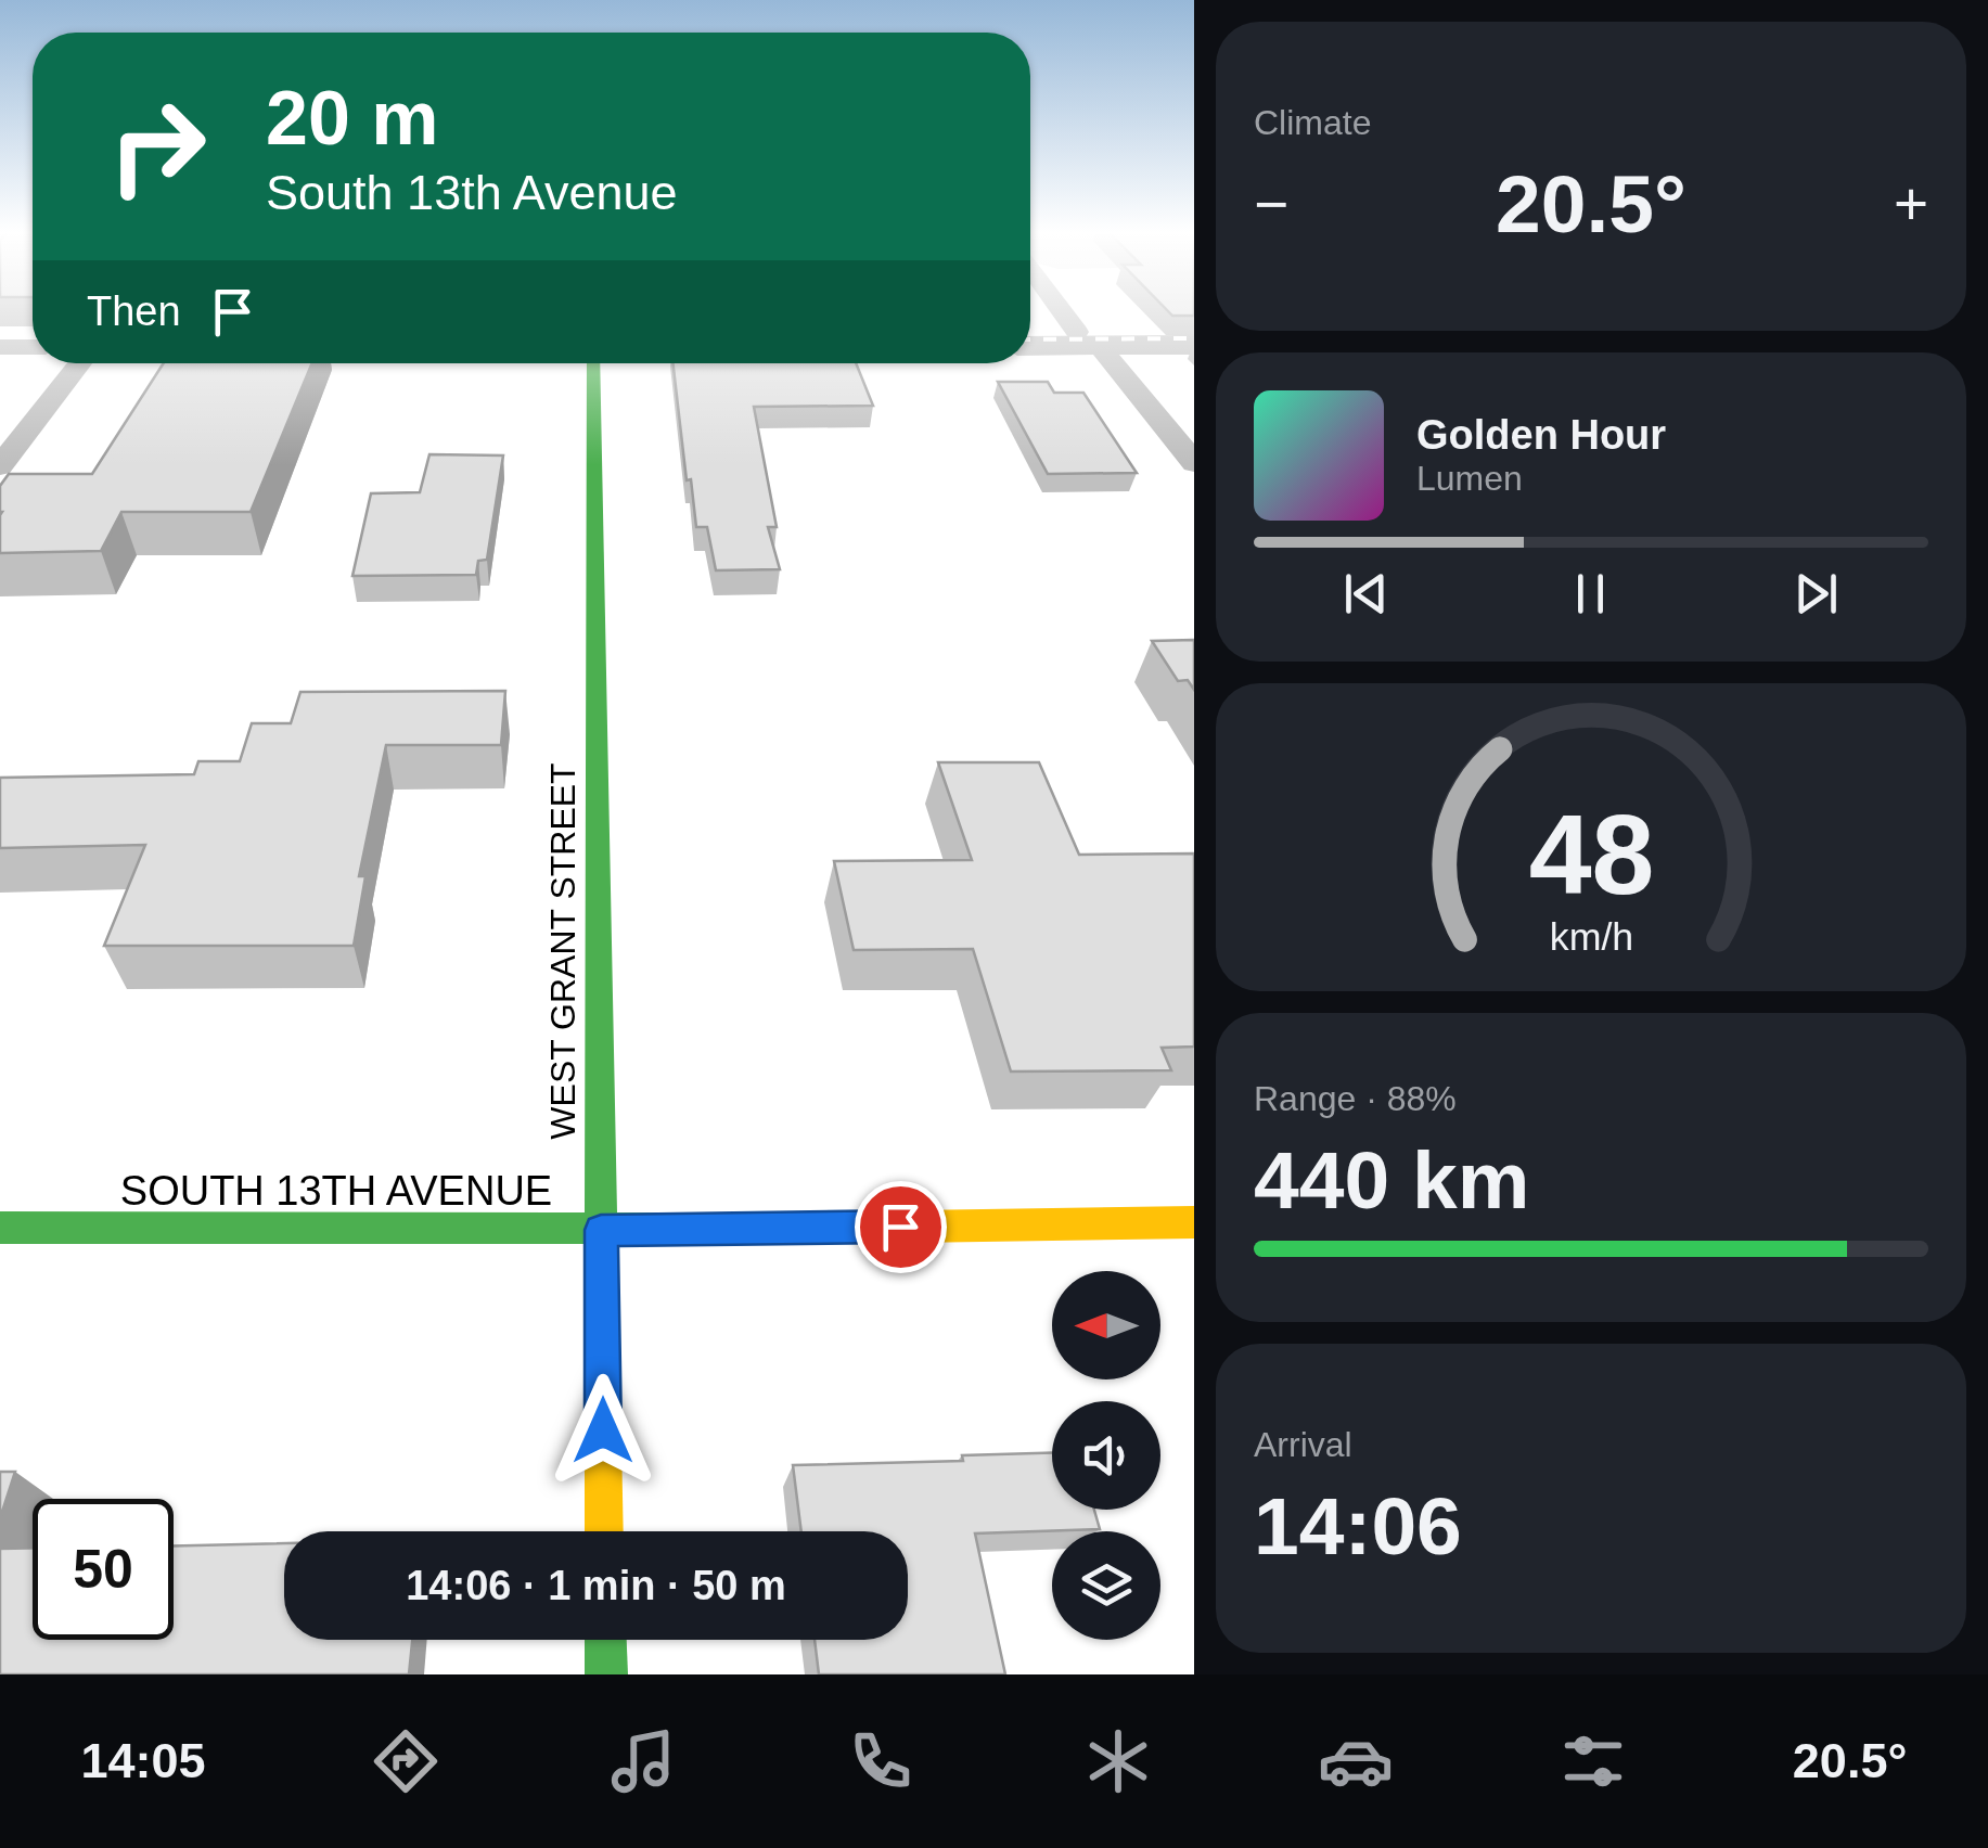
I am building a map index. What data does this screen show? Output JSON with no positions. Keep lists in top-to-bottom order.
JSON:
{
  "streets": {
    "main road": ["WEST GRANT STREET", "SOUTH 13TH AVENUE"]
  },
  "crossings": [
    ["WEST GRANT STREET", "SOUTH 13TH AVENUE"]
  ],
  "north": "left",
  "page": {
    "tile": [
      "Climate",
      ["Range · 88%", "440 km"],
      ["Arrival", "14:06"]
    ],
    "turn": ["20 m", "South 13th Avenue"],
    "heat": ["−", "20.5°", "+"],
    "then": "Then",
    "song": ["Golden Hour", "Lumen"],
    "limit": "50",
    "trip": "14:06 · 1 min · 50 m",
    "tabs": ["14:05", "20.5°"],
    "gauge": ["48", "km/h"]
  }
}
